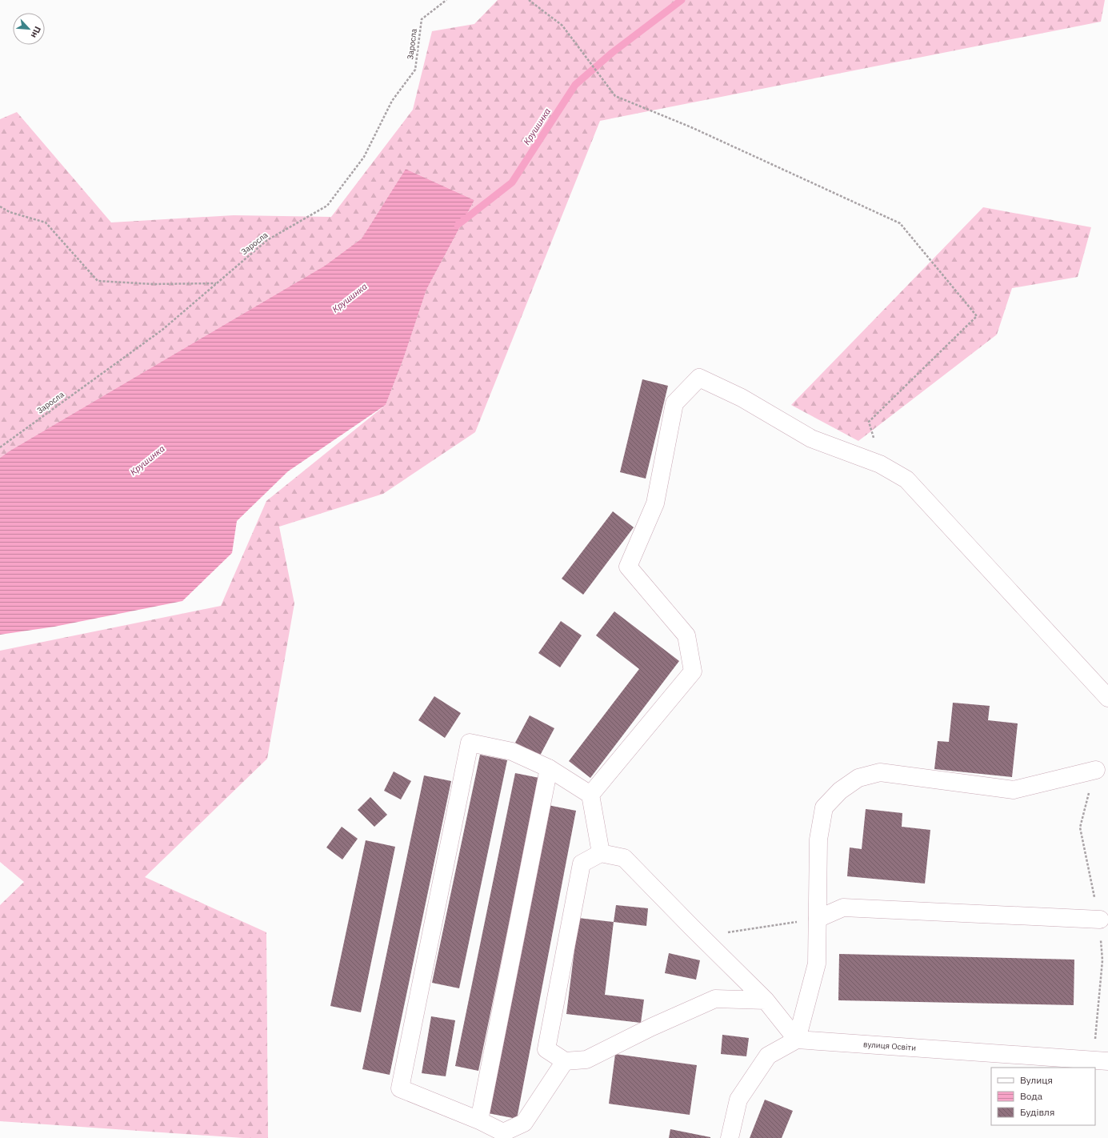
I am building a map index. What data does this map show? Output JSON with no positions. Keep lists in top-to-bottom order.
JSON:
{
  "streets": {
    "street": ["вулиця Освіти"],
    "path": ["Заросла"]
  },
  "water": ["Крушинка"],
  "legend": ["Вулиця", "Вода", "Будівля"],
  "north": "bottom right"
}
